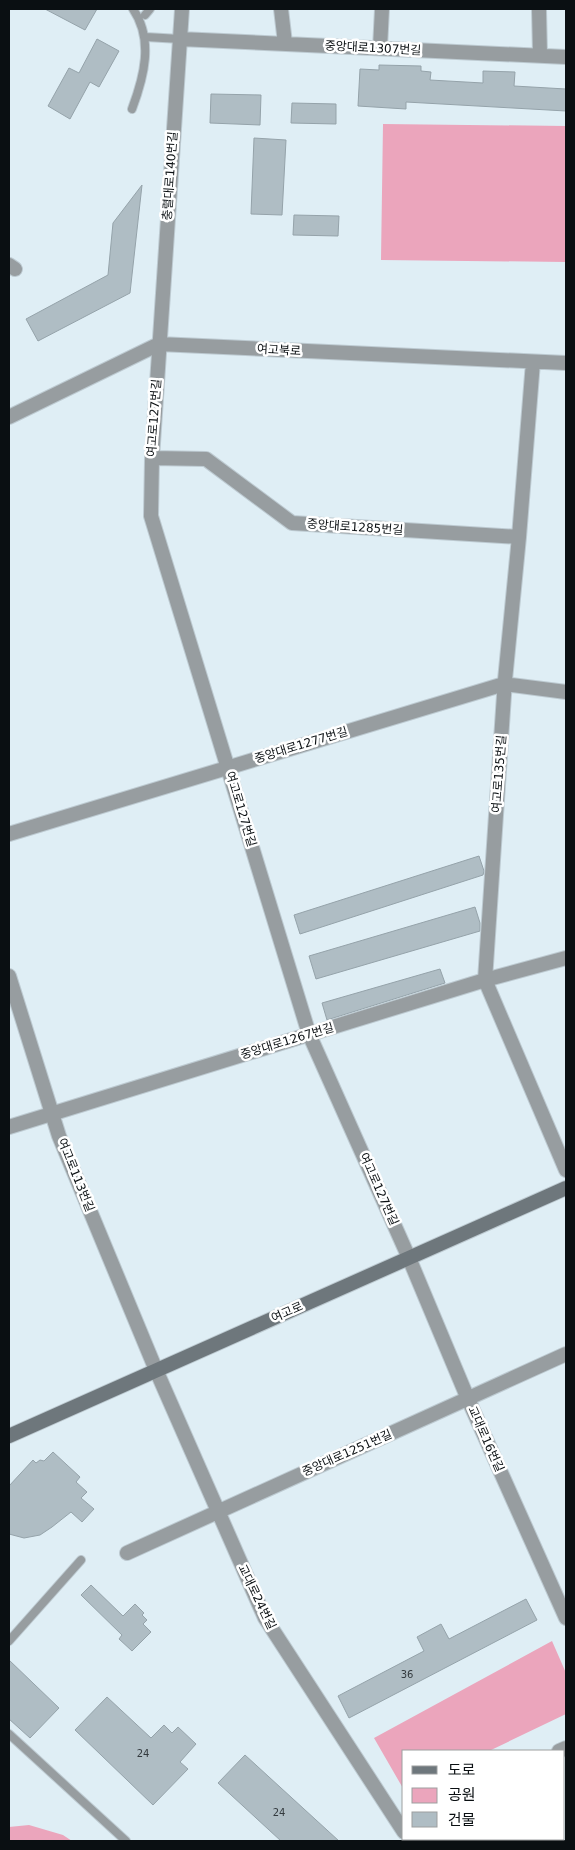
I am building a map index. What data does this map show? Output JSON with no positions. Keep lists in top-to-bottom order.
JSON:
{
  "streets": {
    "main road": ["여고로"],
    "street": [
      "중앙대로1307번길",
      "충렬대로140번길",
      "여고북로",
      "여고로127번길",
      "중앙대로1285번길",
      "중앙대로1277번길",
      "여고로135번길",
      "중앙대로1267번길",
      "여고로113번길",
      "교대로16번길",
      "중앙대로1251번길",
      "교대로24번길"
    ]
  },
  "crossings": [
    ["중앙대로1307번길", "충렬대로140번길"],
    ["충렬대로140번길", "여고북로"],
    ["충렬대로140번길", "여고로127번길"],
    ["여고북로", "여고로127번길"],
    ["여고북로", "여고로135번길"],
    ["여고로127번길", "중앙대로1285번길"],
    ["여고로127번길", "중앙대로1277번길"],
    ["여고로127번길", "중앙대로1267번길"],
    ["여고로127번길", "여고로"],
    ["여고로127번길", "교대로16번길"],
    ["중앙대로1285번길", "여고로135번길"],
    ["중앙대로1277번길", "여고로135번길"],
    ["여고로135번길", "중앙대로1267번길"],
    ["중앙대로1267번길", "여고로113번길"],
    ["여고로113번길", "여고로"],
    ["여고로113번길", "교대로24번길"],
    ["여고로", "교대로16번길"],
    ["여고로", "교대로24번길"],
    ["교대로16번길", "중앙대로1251번길"],
    ["중앙대로1251번길", "교대로24번길"]
  ],
  "house_numbers": ["36", "24", "24"],
  "legend": ["도로", "공원", "건물"]
}
